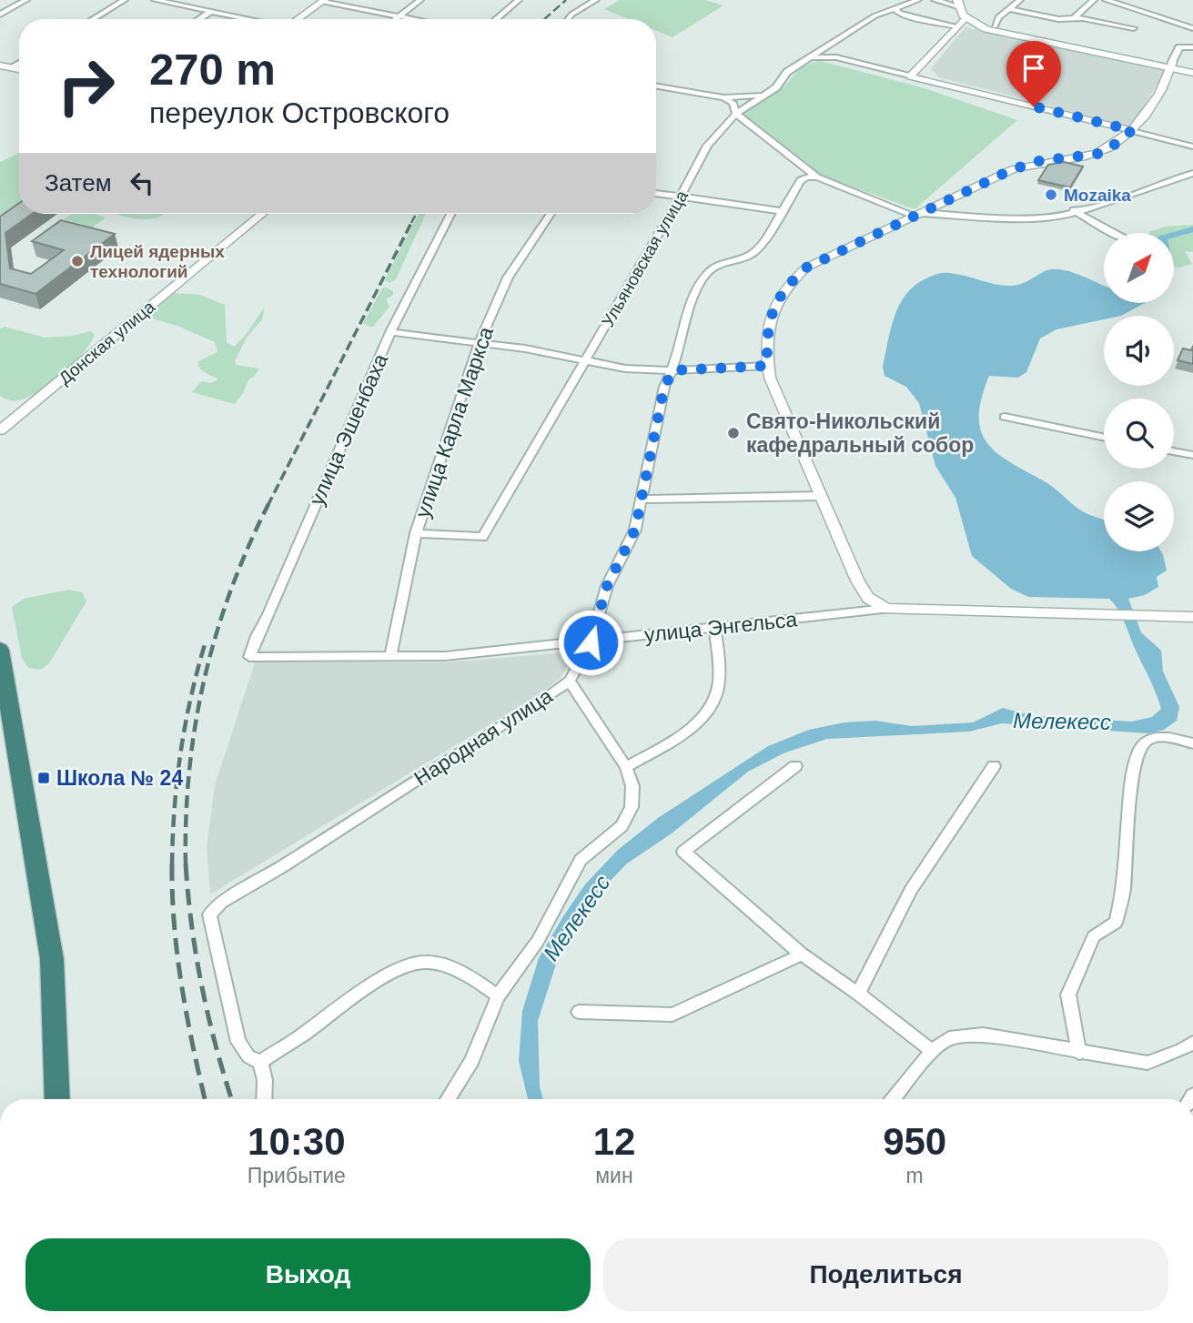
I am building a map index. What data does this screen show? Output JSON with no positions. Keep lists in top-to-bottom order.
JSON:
{
  "streets": {
    "street": [
      "Ульяновская улица",
      "Донская улица",
      "улица Карла Маркса",
      "улица Эшенбаха",
      "улица Энгельса",
      "Народная улица"
    ]
  },
  "crossings": [
    ["Ульяновская улица", "улица Карла Маркса"],
    ["улица Карла Маркса", "улица Энгельса"],
    ["улица Эшенбаха", "улица Энгельса"],
    ["улица Энгельса", "Народная улица"]
  ],
  "water": ["Мелекесс"],
  "places": {
    "other": ["Mozaika", "Лицей ядерных технологий", "Свято-Никольский кафедральный собор"],
    "transit": ["Школа № 24"]
  },
  "north": "top right",
  "page": {
    "turn": ["270 m", "переулок Островского"],
    "then": "Затем",
    "eta": [
      "10:30",
      "Прибытие",
      "12",
      "мин",
      "950",
      "m"
    ],
    "buttons": ["Выход", "Поделиться"]
  }
}
